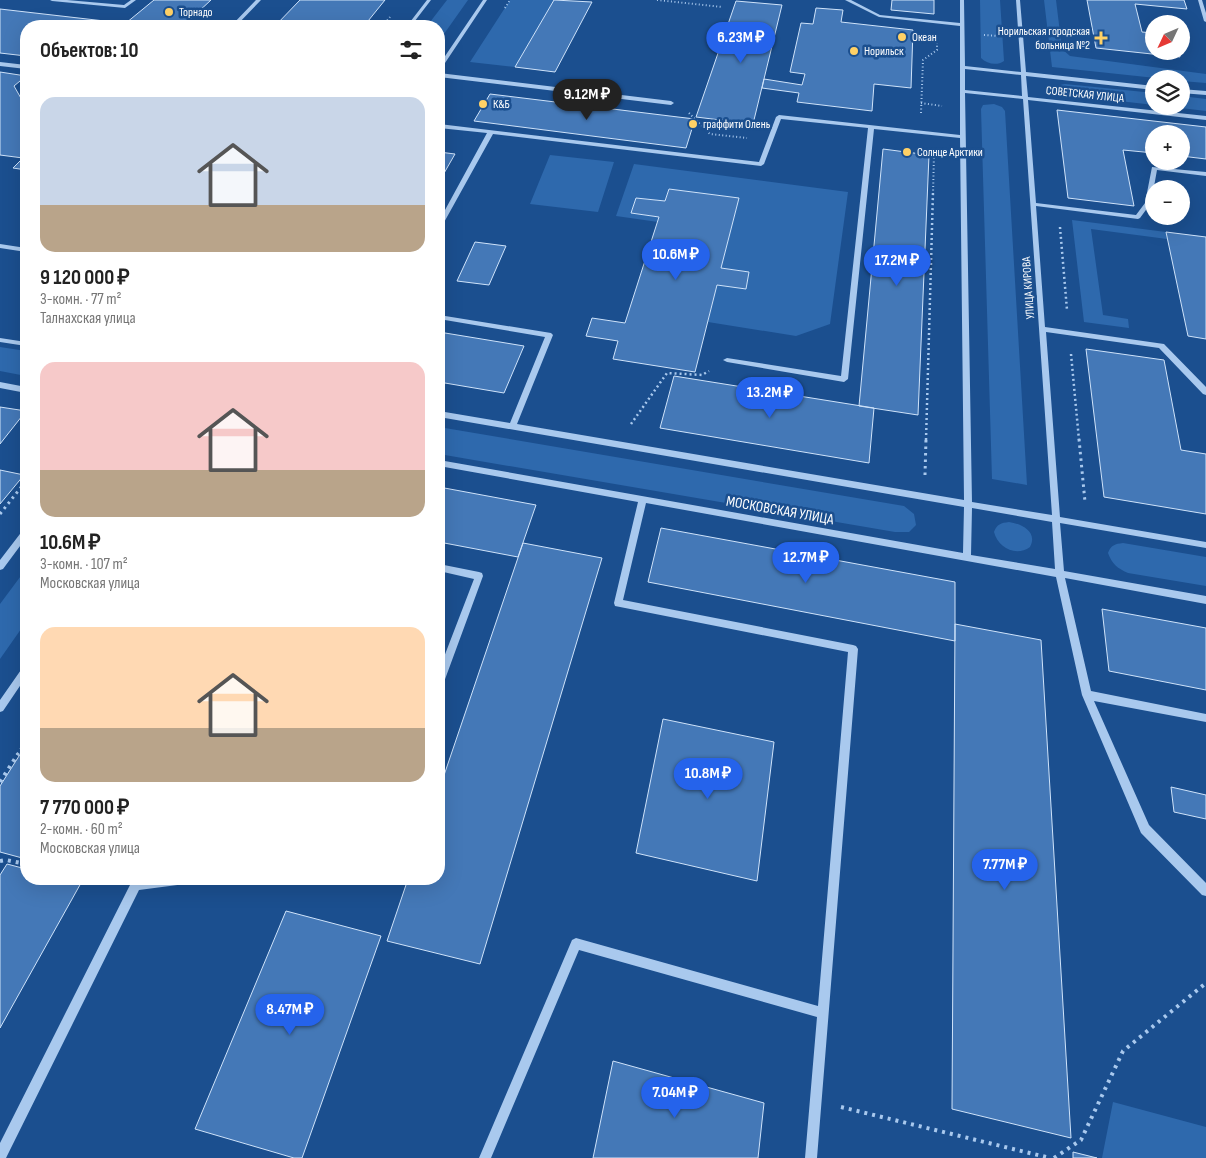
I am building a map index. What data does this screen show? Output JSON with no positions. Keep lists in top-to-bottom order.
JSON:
{
  "streets": {
    "street": ["СОВЕТСКАЯ УЛИЦА", "УЛИЦА КИРОВА", "МОСКОВСКАЯ УЛИЦА"]
  },
  "crossings": [
    ["СОВЕТСКАЯ УЛИЦА", "УЛИЦА КИРОВА"],
    ["УЛИЦА КИРОВА", "МОСКОВСКАЯ УЛИЦА"]
  ],
  "places": {
    "other": [
      "Торнадо",
      "Океан",
      "Норильск",
      "К&Б",
      "граффити Олень",
      "Солнце Арктики"
    ],
    "health": ["Норильская городская больница №2"]
  },
  "north": "bottom left",
  "page": {
    "map_buttons": ["+", "−"],
    "heading": "Объектов: 10",
    "price": [
      "6.23M ₽",
      "9.12M ₽",
      "10.6M ₽",
      "17.2M ₽",
      "13.2M ₽",
      "12.7M ₽",
      "10.8M ₽",
      "7.77M ₽",
      "8.47M ₽",
      "7.04M ₽"
    ],
    "list": [
      {
        "name": "9 120 000 ₽",
        "note": "3-комн. · 77 m² · Талнахская улица"
      },
      {
        "name": "10.6M ₽",
        "note": "3-комн. · 107 m² · Московская улица"
      },
      {
        "name": "7 770 000 ₽",
        "note": "2-комн. · 60 m² · Московская улица"
      }
    ]
  }
}
